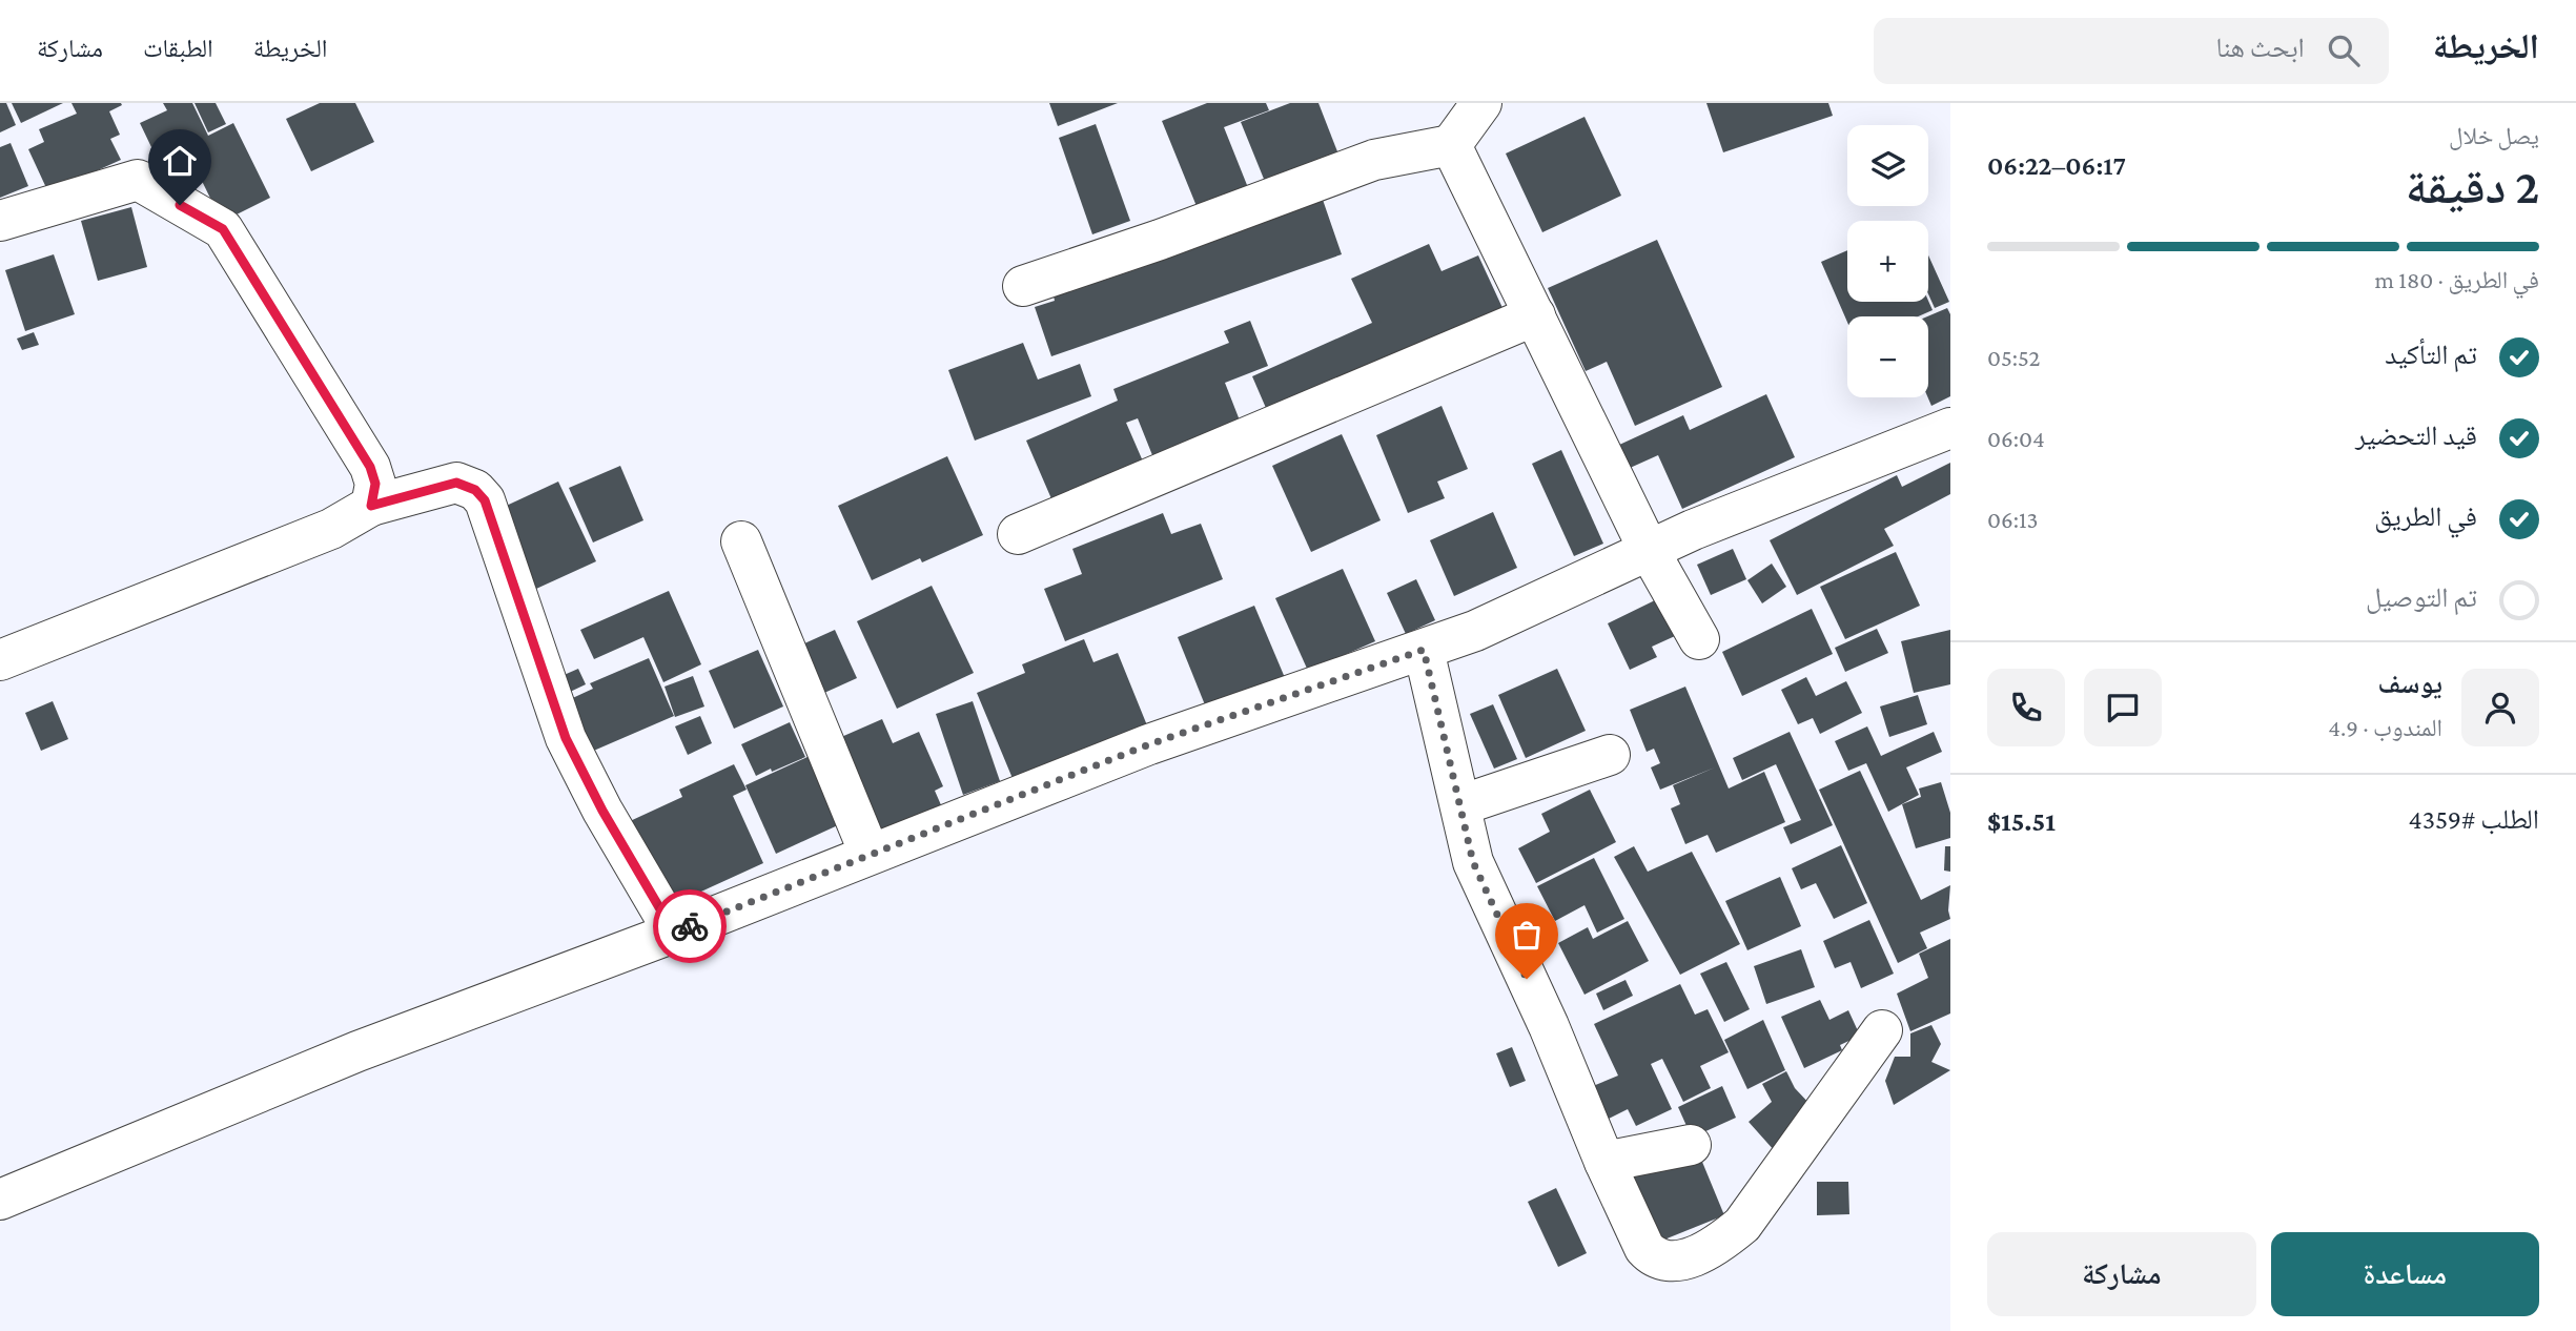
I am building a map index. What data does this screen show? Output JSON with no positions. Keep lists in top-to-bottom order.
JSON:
{
  "page": {
    "header": "الخريطة",
    "search": "ابحث هنا",
    "nav": ["الخريطة", "الطبقات", "مشاركة"],
    "heading": ["2 دقيقة", "يصل خلال", "06:17–06:22"],
    "panel": [
      "يوسف",
      "المندوب · 4.9",
      "الطلب #4359",
      "$15.51"
    ],
    "map_buttons": ["+", "−"],
    "bar": "في الطريق · 180 m",
    "list": [
      ["تم التأكيد", "05:52"],
      ["قيد التحضير", "06:04"],
      ["في الطريق", "06:13"],
      "تم التوصيل"
    ],
    "buttons": ["مساعدة", "مشاركة"]
  }
}
